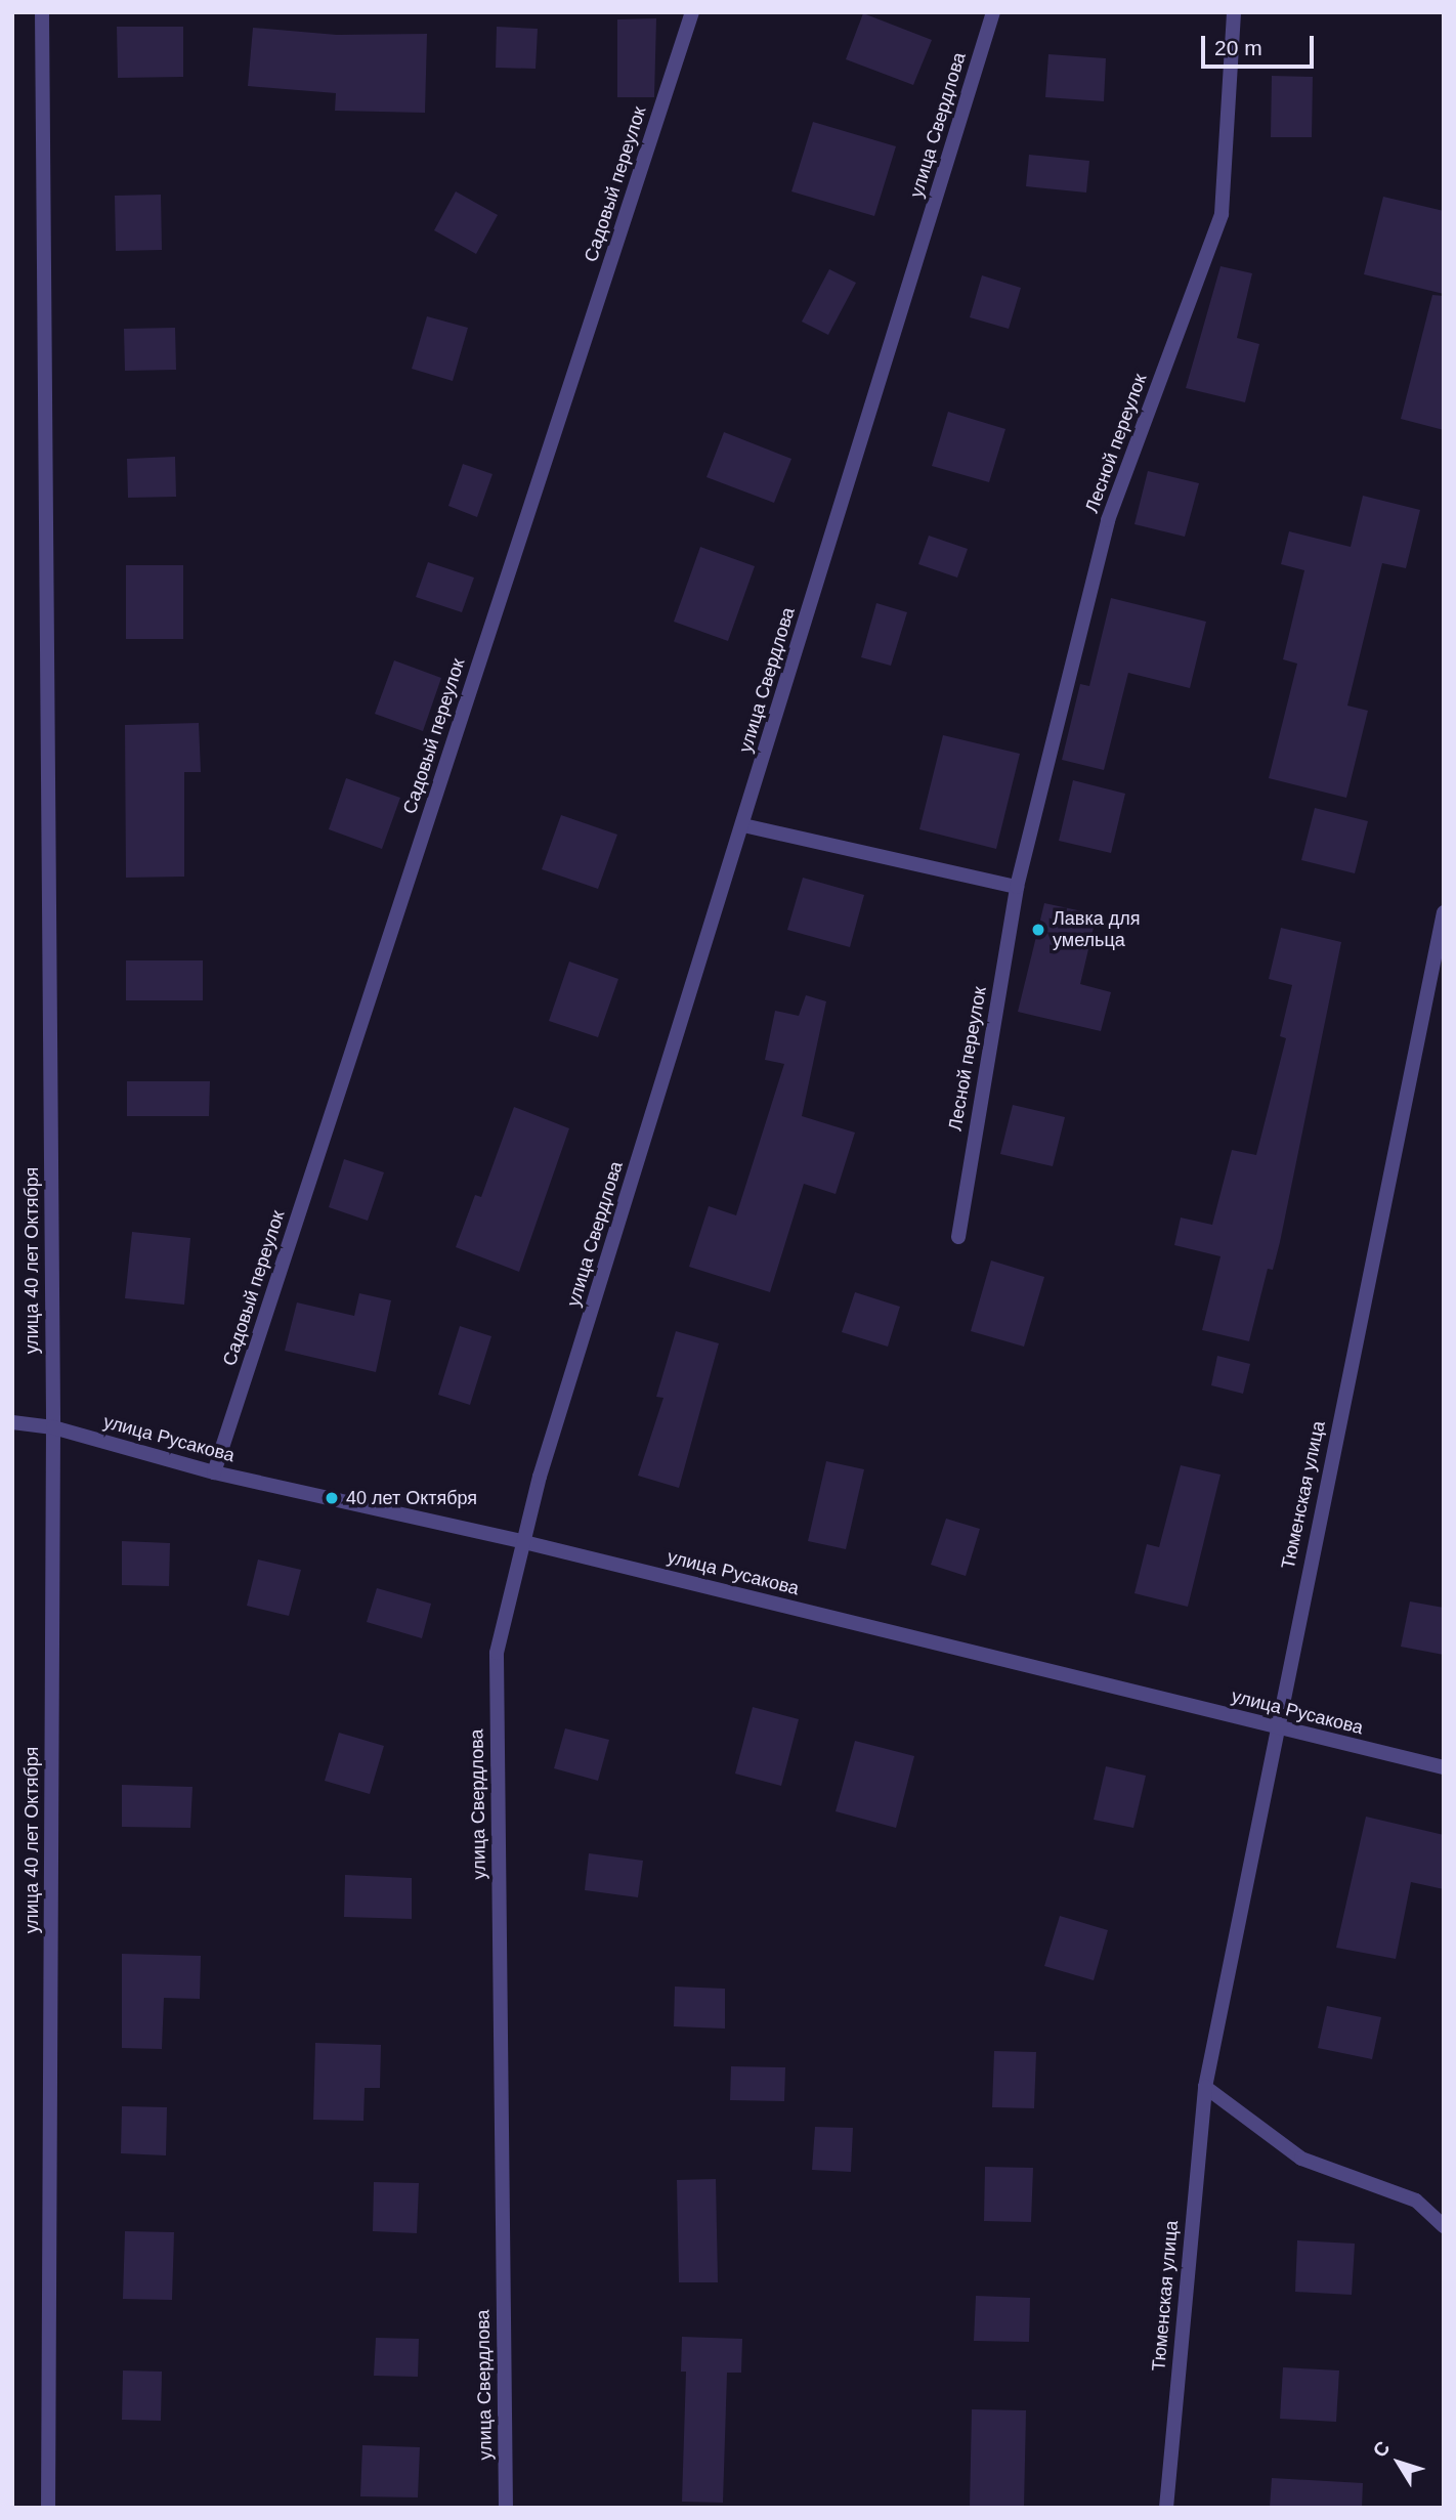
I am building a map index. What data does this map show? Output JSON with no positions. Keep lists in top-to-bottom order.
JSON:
{
  "streets": {
    "street": [
      "улица Свердлова",
      "Садовый переулок",
      "Лесной переулок",
      "улица 40 лет Октября",
      "улица Русакова",
      "Тюменская улица"
    ]
  },
  "crossings": [
    ["улица Свердлова", "улица Русакова"],
    ["Садовый переулок", "улица Русакова"],
    ["улица 40 лет Октября", "улица Русакова"],
    ["улица Русакова", "Тюменская улица"]
  ],
  "places": ["Лавка для умельца", "40 лет Октября"],
  "scale_bar": "20 m",
  "north": "top left"
}
